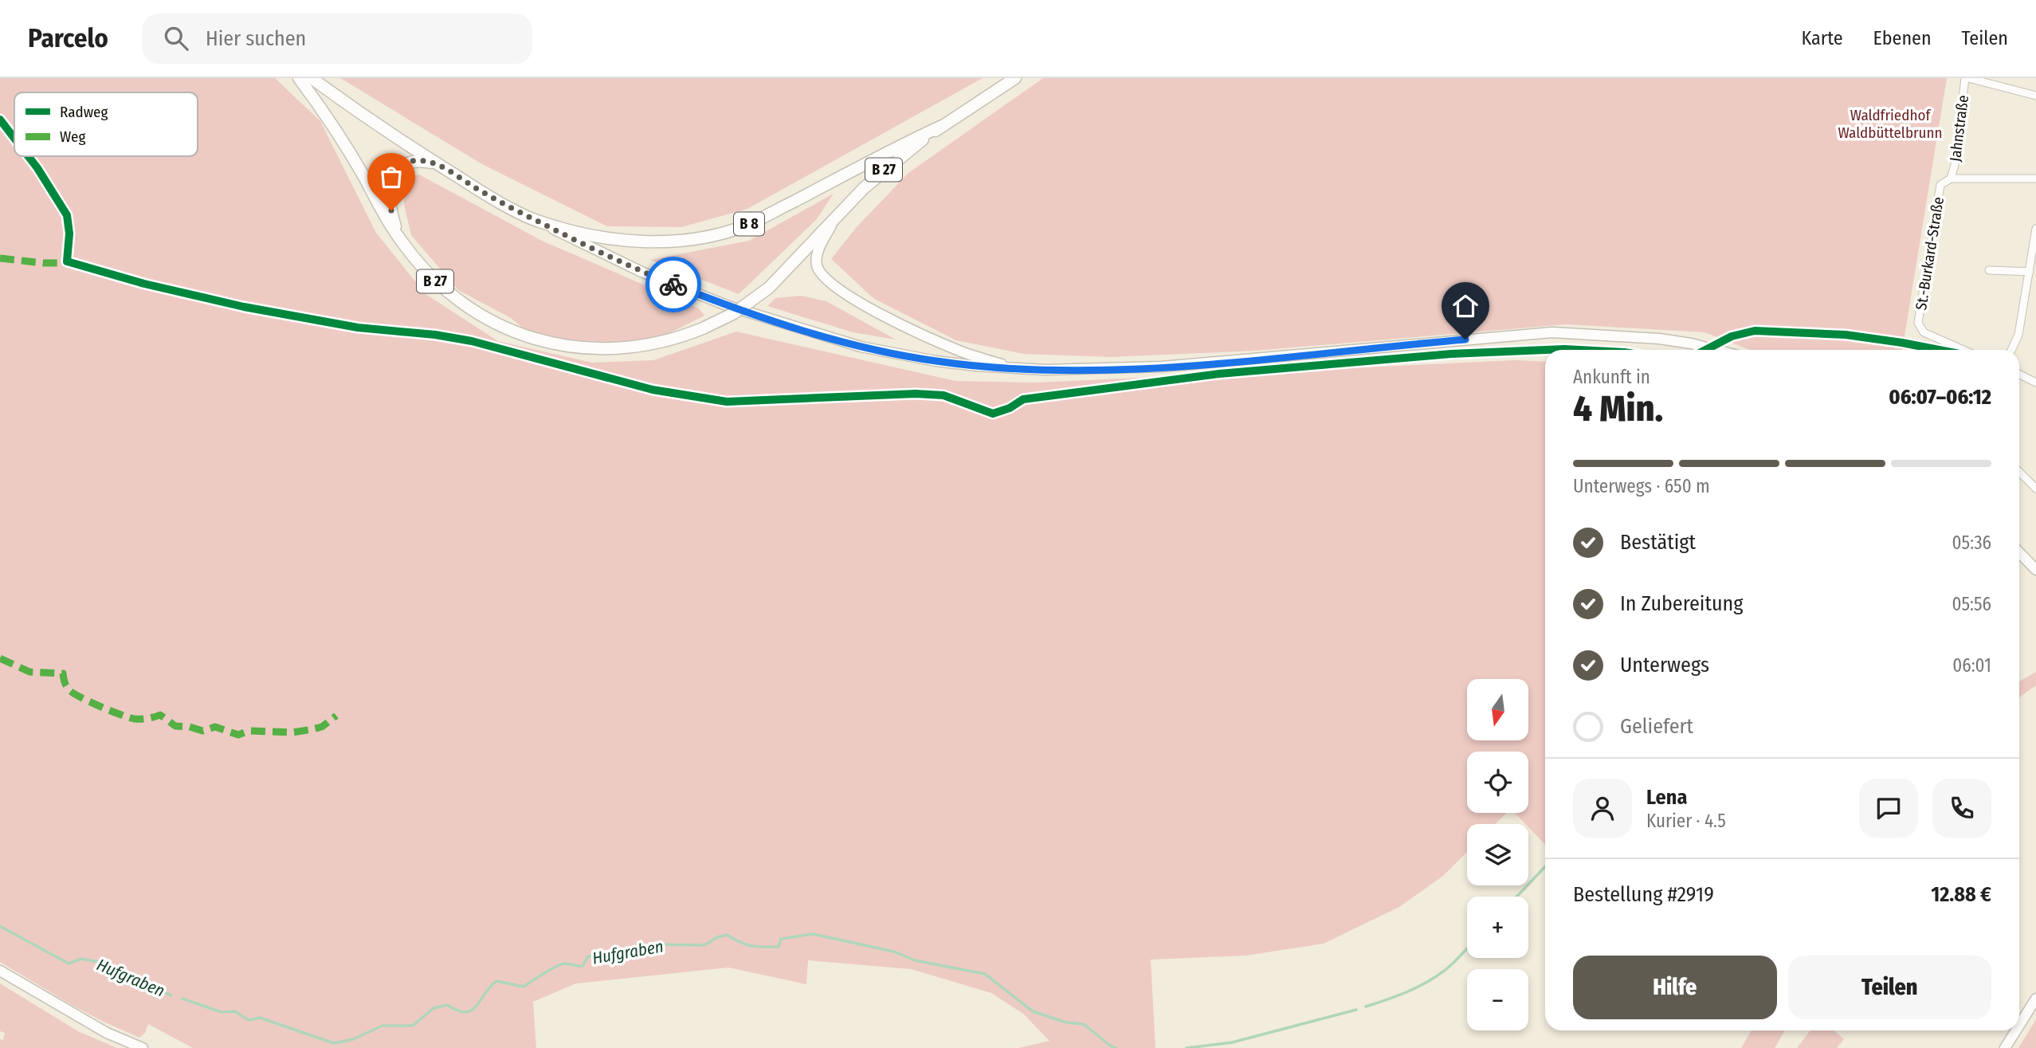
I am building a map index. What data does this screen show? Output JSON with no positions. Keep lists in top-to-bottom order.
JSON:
{
  "streets": {
    "main road": ["B 27", "B 8"],
    "street": ["Jahnstraße", "St.-Burkard-Straße"]
  },
  "crossings": [
    ["Jahnstraße", "St.-Burkard-Straße"],
    ["B 27", "B 8"]
  ],
  "water": ["Hufgraben"],
  "parks": ["Waldfriedhof Waldbüttelbrunn"],
  "legend": ["Radweg", "Weg"],
  "north": "bottom",
  "page": {
    "header": "Parcelo",
    "search": "Hier suchen",
    "nav": ["Karte", "Ebenen", "Teilen"],
    "heading": ["4 Min.", "Ankunft in", "06:07–06:12"],
    "panel": [
      "Lena",
      "Kurier · 4.5",
      "Bestellung #2919",
      "12.88 €"
    ],
    "bar": "Unterwegs · 650 m",
    "list": [
      ["Bestätigt", "05:36"],
      ["In Zubereitung", "05:56"],
      ["Unterwegs", "06:01"],
      "Geliefert"
    ],
    "map_buttons": ["+", "−"],
    "buttons": ["Hilfe", "Teilen"]
  }
}
